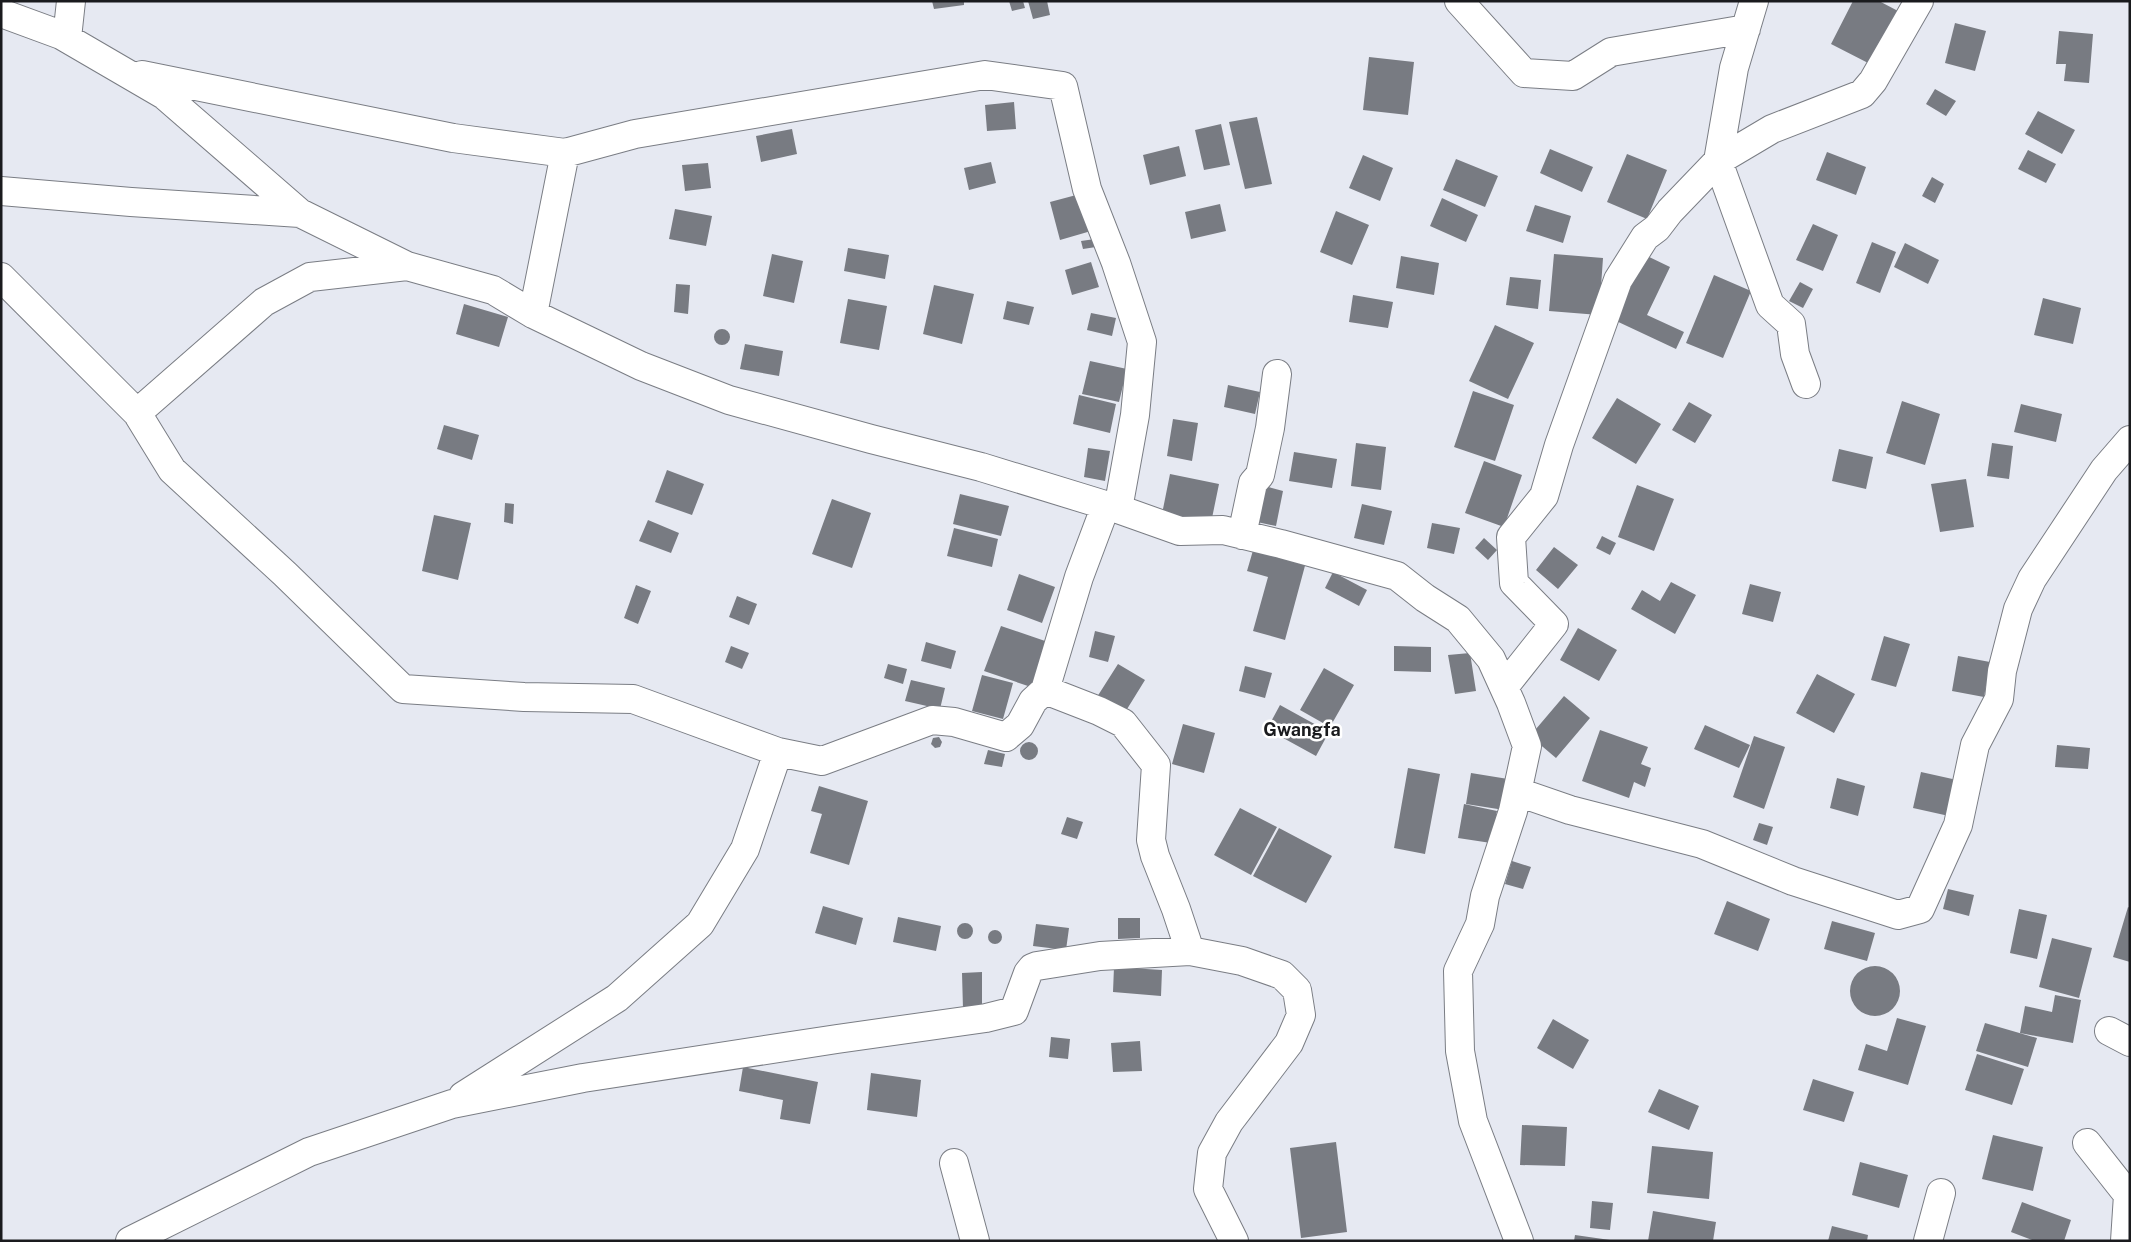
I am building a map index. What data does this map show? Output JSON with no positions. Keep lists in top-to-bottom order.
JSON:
{
  "districts": ["Gwangfa"]
}
